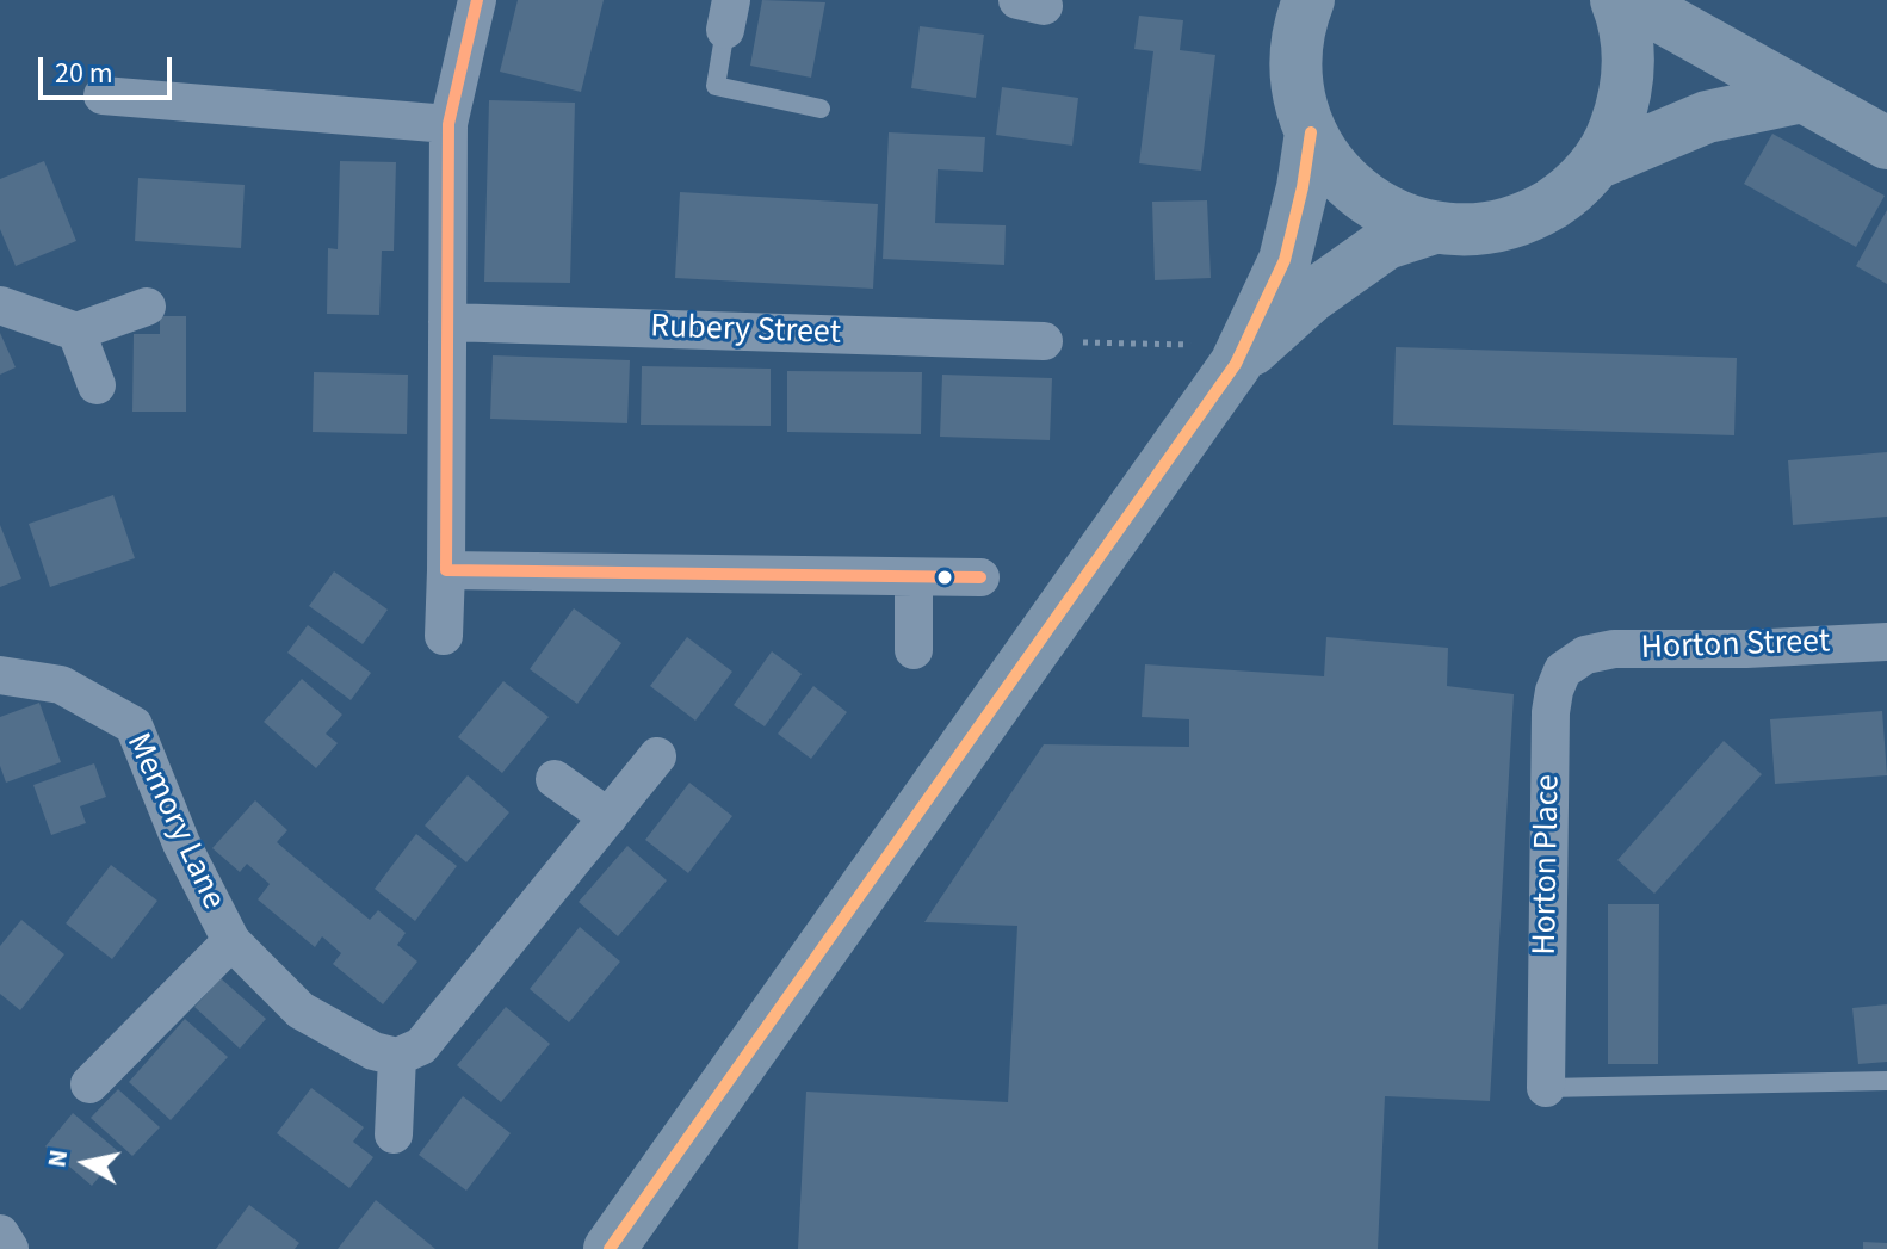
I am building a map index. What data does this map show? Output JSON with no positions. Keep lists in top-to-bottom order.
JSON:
{
  "streets": {
    "street": [
      "Rubery Street",
      "Horton Street",
      "Memory Lane",
      "Horton Place"
    ]
  },
  "crossings": [
    ["Horton Street", "Horton Place"]
  ],
  "scale_bar": "20 m",
  "north": "left"
}
